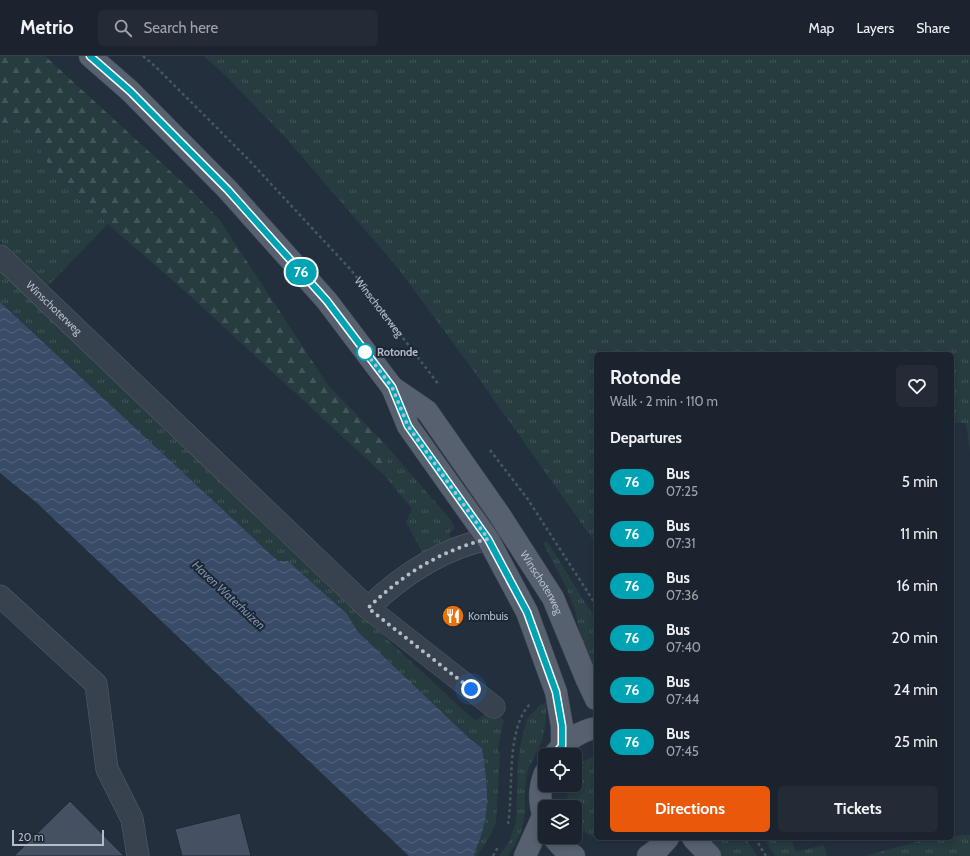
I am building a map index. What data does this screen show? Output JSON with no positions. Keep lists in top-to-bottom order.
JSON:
{
  "streets": {
    "main road": ["Winschoterweg"]
  },
  "water": ["Haven Waterhuizen"],
  "places": {
    "other": ["Rotonde"],
    "restaurant": ["Kombuis"]
  },
  "lines": ["bus line 76"],
  "scale_bar": "20 m",
  "page": {
    "header": "Metrio",
    "search": "Search here",
    "nav": ["Map", "Layers", "Share"],
    "on_map": "76",
    "heading": [
      ["Rotonde", "Walk · 2 min · 110 m"],
      "Departures"
    ],
    "list": [
      {
        "mark": "76",
        "name": "Bus",
        "note": "07:25",
        "value": "5 min"
      },
      {
        "mark": "76",
        "name": "Bus",
        "note": "07:31",
        "value": "11 min"
      },
      {
        "mark": "76",
        "name": "Bus",
        "note": "07:36",
        "value": "16 min"
      },
      {
        "mark": "76",
        "name": "Bus",
        "note": "07:40",
        "value": "20 min"
      },
      {
        "mark": "76",
        "name": "Bus",
        "note": "07:44",
        "value": "24 min"
      },
      {
        "mark": "76",
        "name": "Bus",
        "note": "07:45",
        "value": "25 min"
      }
    ],
    "buttons": ["Directions", "Tickets"],
    "scale": "20 m"
  }
}
